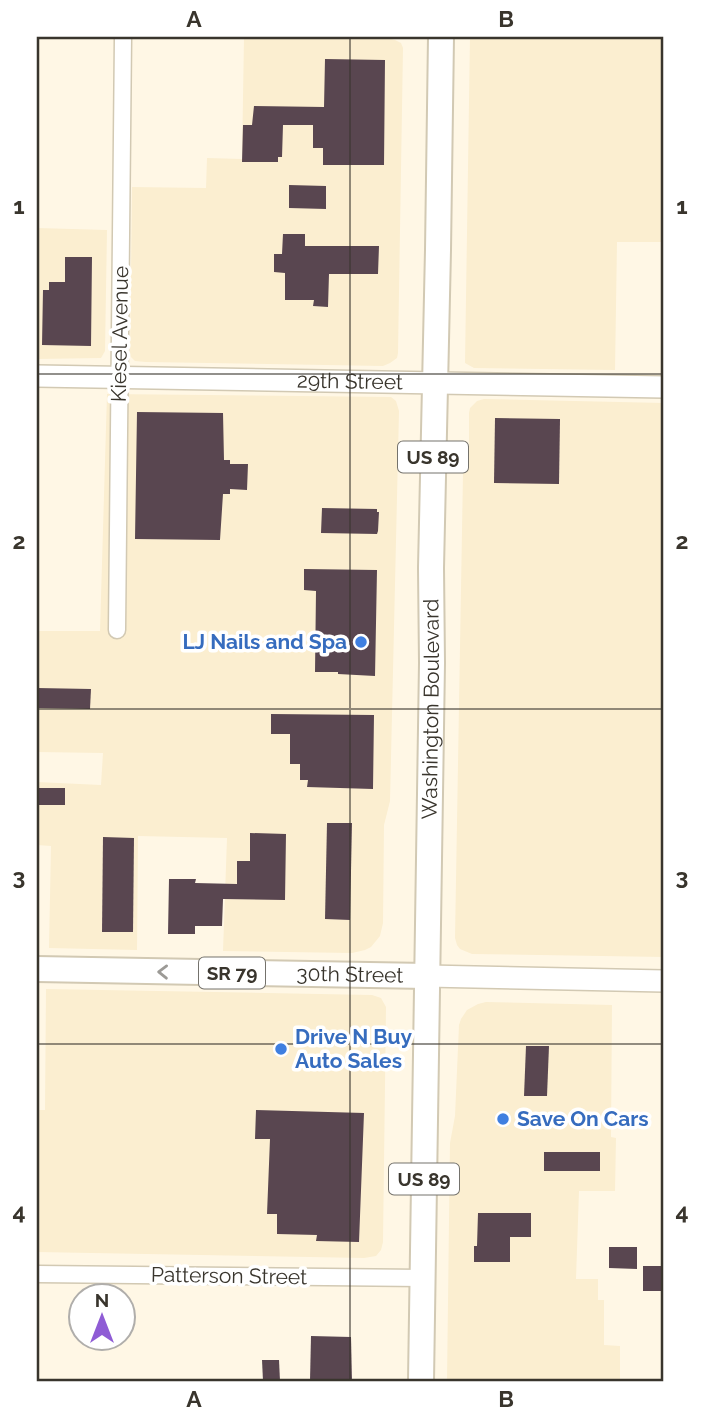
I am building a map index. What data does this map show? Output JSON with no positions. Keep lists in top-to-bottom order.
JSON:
{
  "streets": {
    "main road": [
      "US 89",
      "Washington Boulevard",
      "SR 79",
      "30th Street"
    ],
    "street": ["Kiesel Avenue", "29th Street", "Patterson Street"]
  },
  "crossings": [
    ["Kiesel Avenue", "29th Street"],
    ["29th Street", "Washington Boulevard"],
    ["Washington Boulevard", "30th Street"],
    ["Washington Boulevard", "Patterson Street"]
  ],
  "one_way": ["30th Street"],
  "places": ["LJ Nails and Spa", "Drive N Buy Auto Sales", "Save On Cars"],
  "north": "top",
  "grid": {
    "columns": ["A", "B"],
    "rows": [
      "1",
      "2",
      "3",
      "4"
    ]
  }
}
